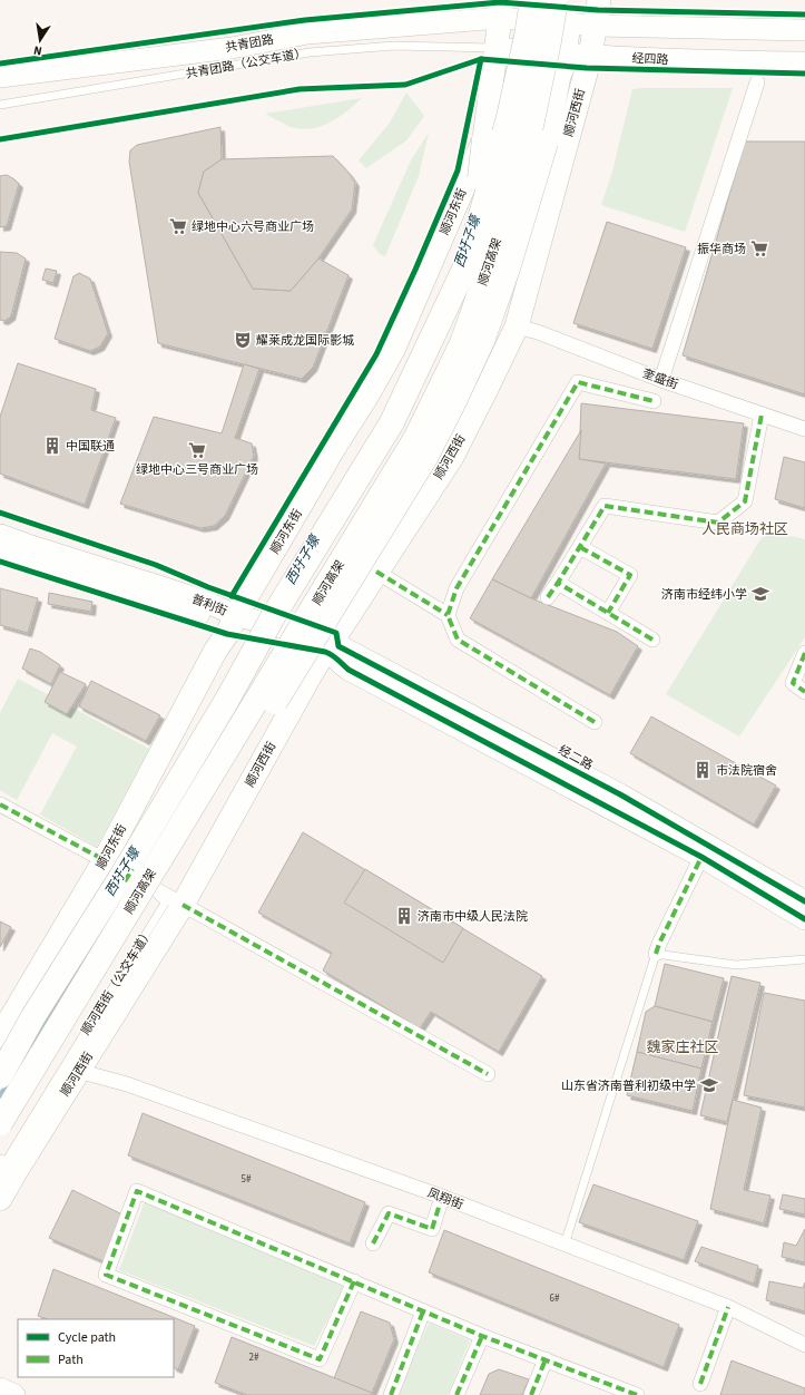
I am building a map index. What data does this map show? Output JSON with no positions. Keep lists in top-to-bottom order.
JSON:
{
  "streets": {
    "highway": ["顺河高架"],
    "main road": ["顺河西街", "顺河东街"],
    "street": [
      "共青团路",
      "经四路",
      "奎盛街",
      "普利街",
      "经二路",
      "凤翔街"
    ],
    "lane": ["共青团路（公交车道）", "顺河西街（公交车道）"]
  },
  "crossings": [
    ["共青团路", "顺河东街"],
    ["经四路", "共青团路（公交车道）"],
    ["经四路", "顺河西街"],
    ["经四路", "顺河东街"],
    ["共青团路（公交车道）", "顺河东街"],
    ["顺河西街", "顺河高架"],
    ["顺河西街", "奎盛街"],
    ["顺河西街", "经二路"],
    ["顺河西街", "顺河西街（公交车道）"],
    ["顺河西街", "凤翔街"],
    ["顺河东街", "顺河高架"],
    ["顺河东街", "普利街"],
    ["顺河东街", "经二路"],
    ["普利街", "经二路"]
  ],
  "districts": ["人民商场社区", "魏家庄社区"],
  "water": ["西圩子壕"],
  "places": {
    "supermarket": ["绿地中心六号商业广场", "振华商场", "绿地中心三号商业广场"],
    "theatre": ["耀莱成龙国际影城"],
    "building": ["中国联通", "市法院宿舍", "济南市中级人民法院"],
    "school or university": ["济南市经纬小学", "山东省济南普利初级中学"]
  },
  "house_numbers": ["5#", "6#", "2#"],
  "legend": ["Cycle path", "Path"],
  "north": "bottom"
}
